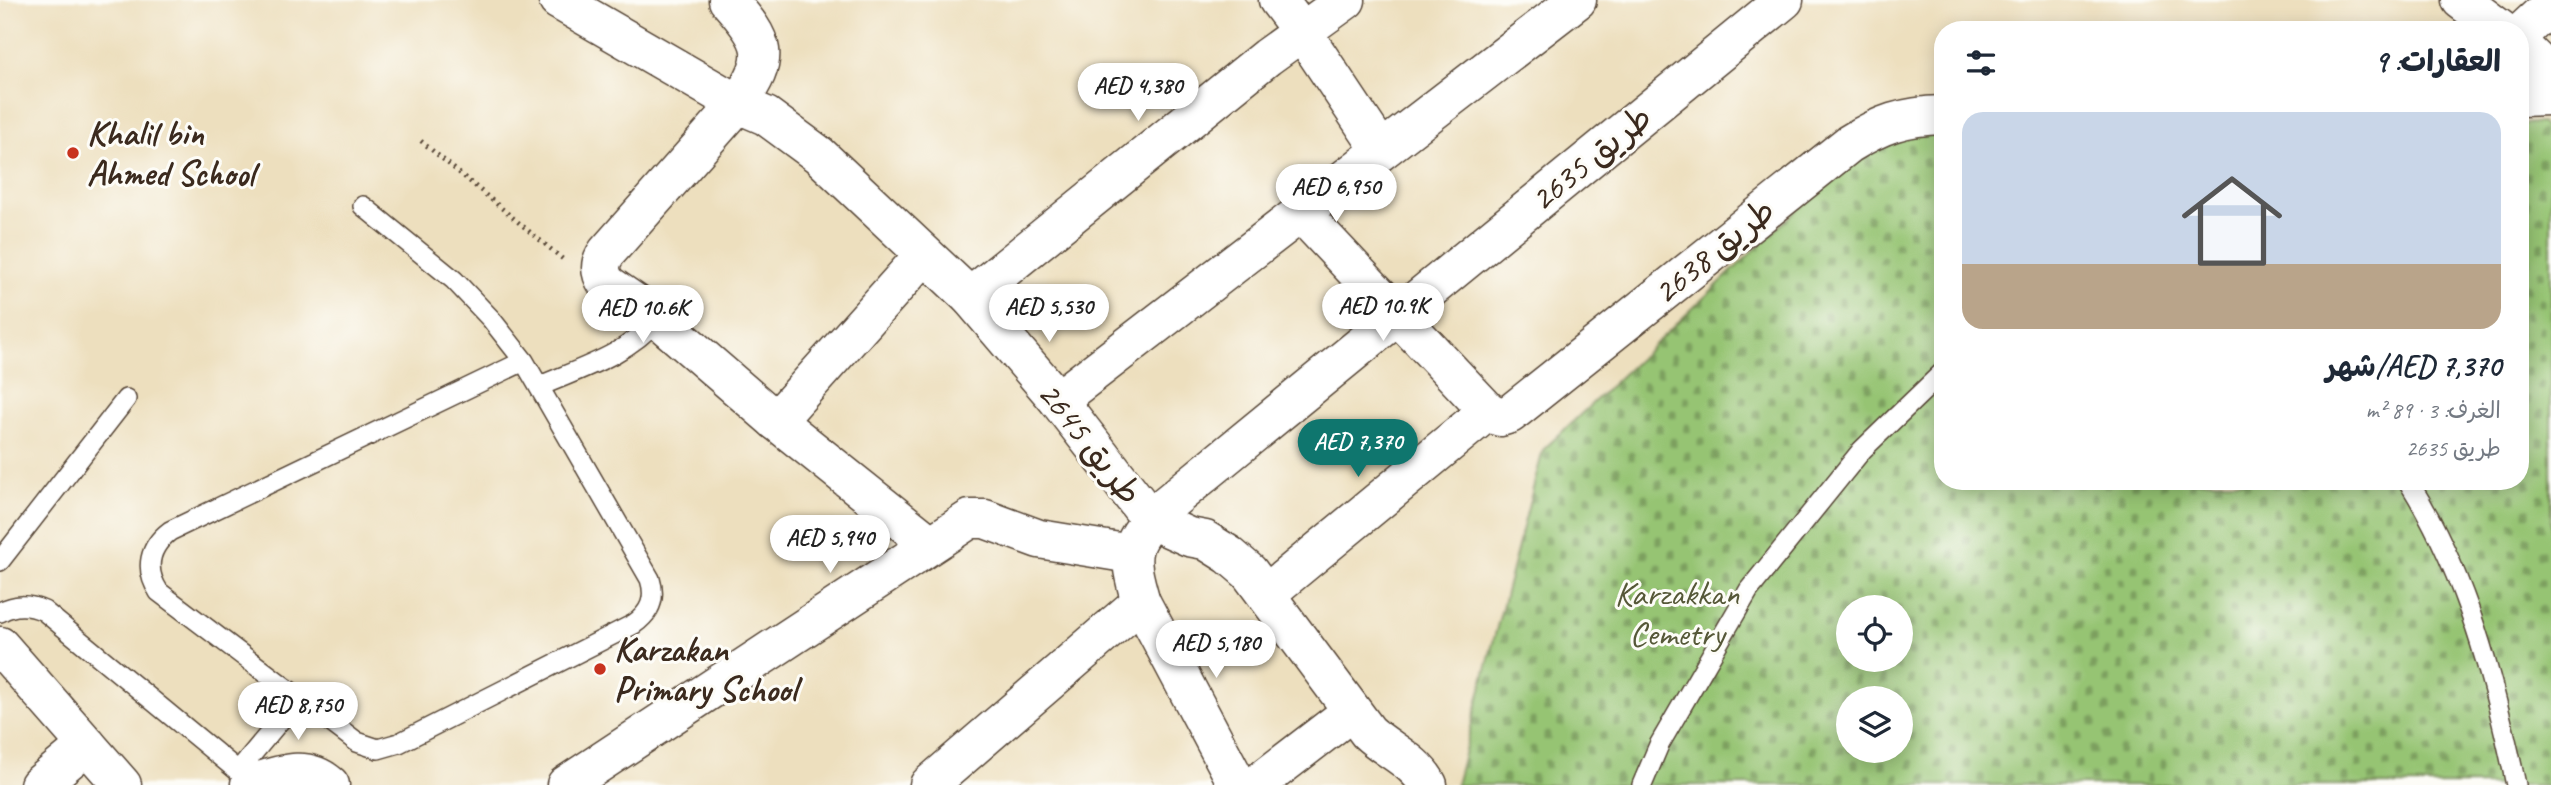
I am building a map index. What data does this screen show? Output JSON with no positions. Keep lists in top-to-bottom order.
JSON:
{
  "streets": {
    "street": ["طريق 2635", "طريق 2638", "طريق 2645"]
  },
  "crossings": [
    ["طريق 2635", "طريق 2645"],
    ["طريق 2638", "طريق 2645"]
  ],
  "parks": ["Karzakkan Cemetry"],
  "places": ["Khalil bin Ahmed School", "Karzakan Primary School"],
  "page": {
    "heading": "العقارات: 9",
    "price": [
      "AED 4,380",
      "AED 6,950",
      "AED 10.9K",
      "AED 5,530",
      "AED 10.6K",
      "AED 7,370",
      "AED 5,940",
      "AED 5,180",
      "AED 8,750"
    ],
    "list": [
      {
        "name": "AED 7,370/شهر",
        "note": "الغرف: 3 · 89 m² · طريق 2635"
      }
    ]
  }
}
